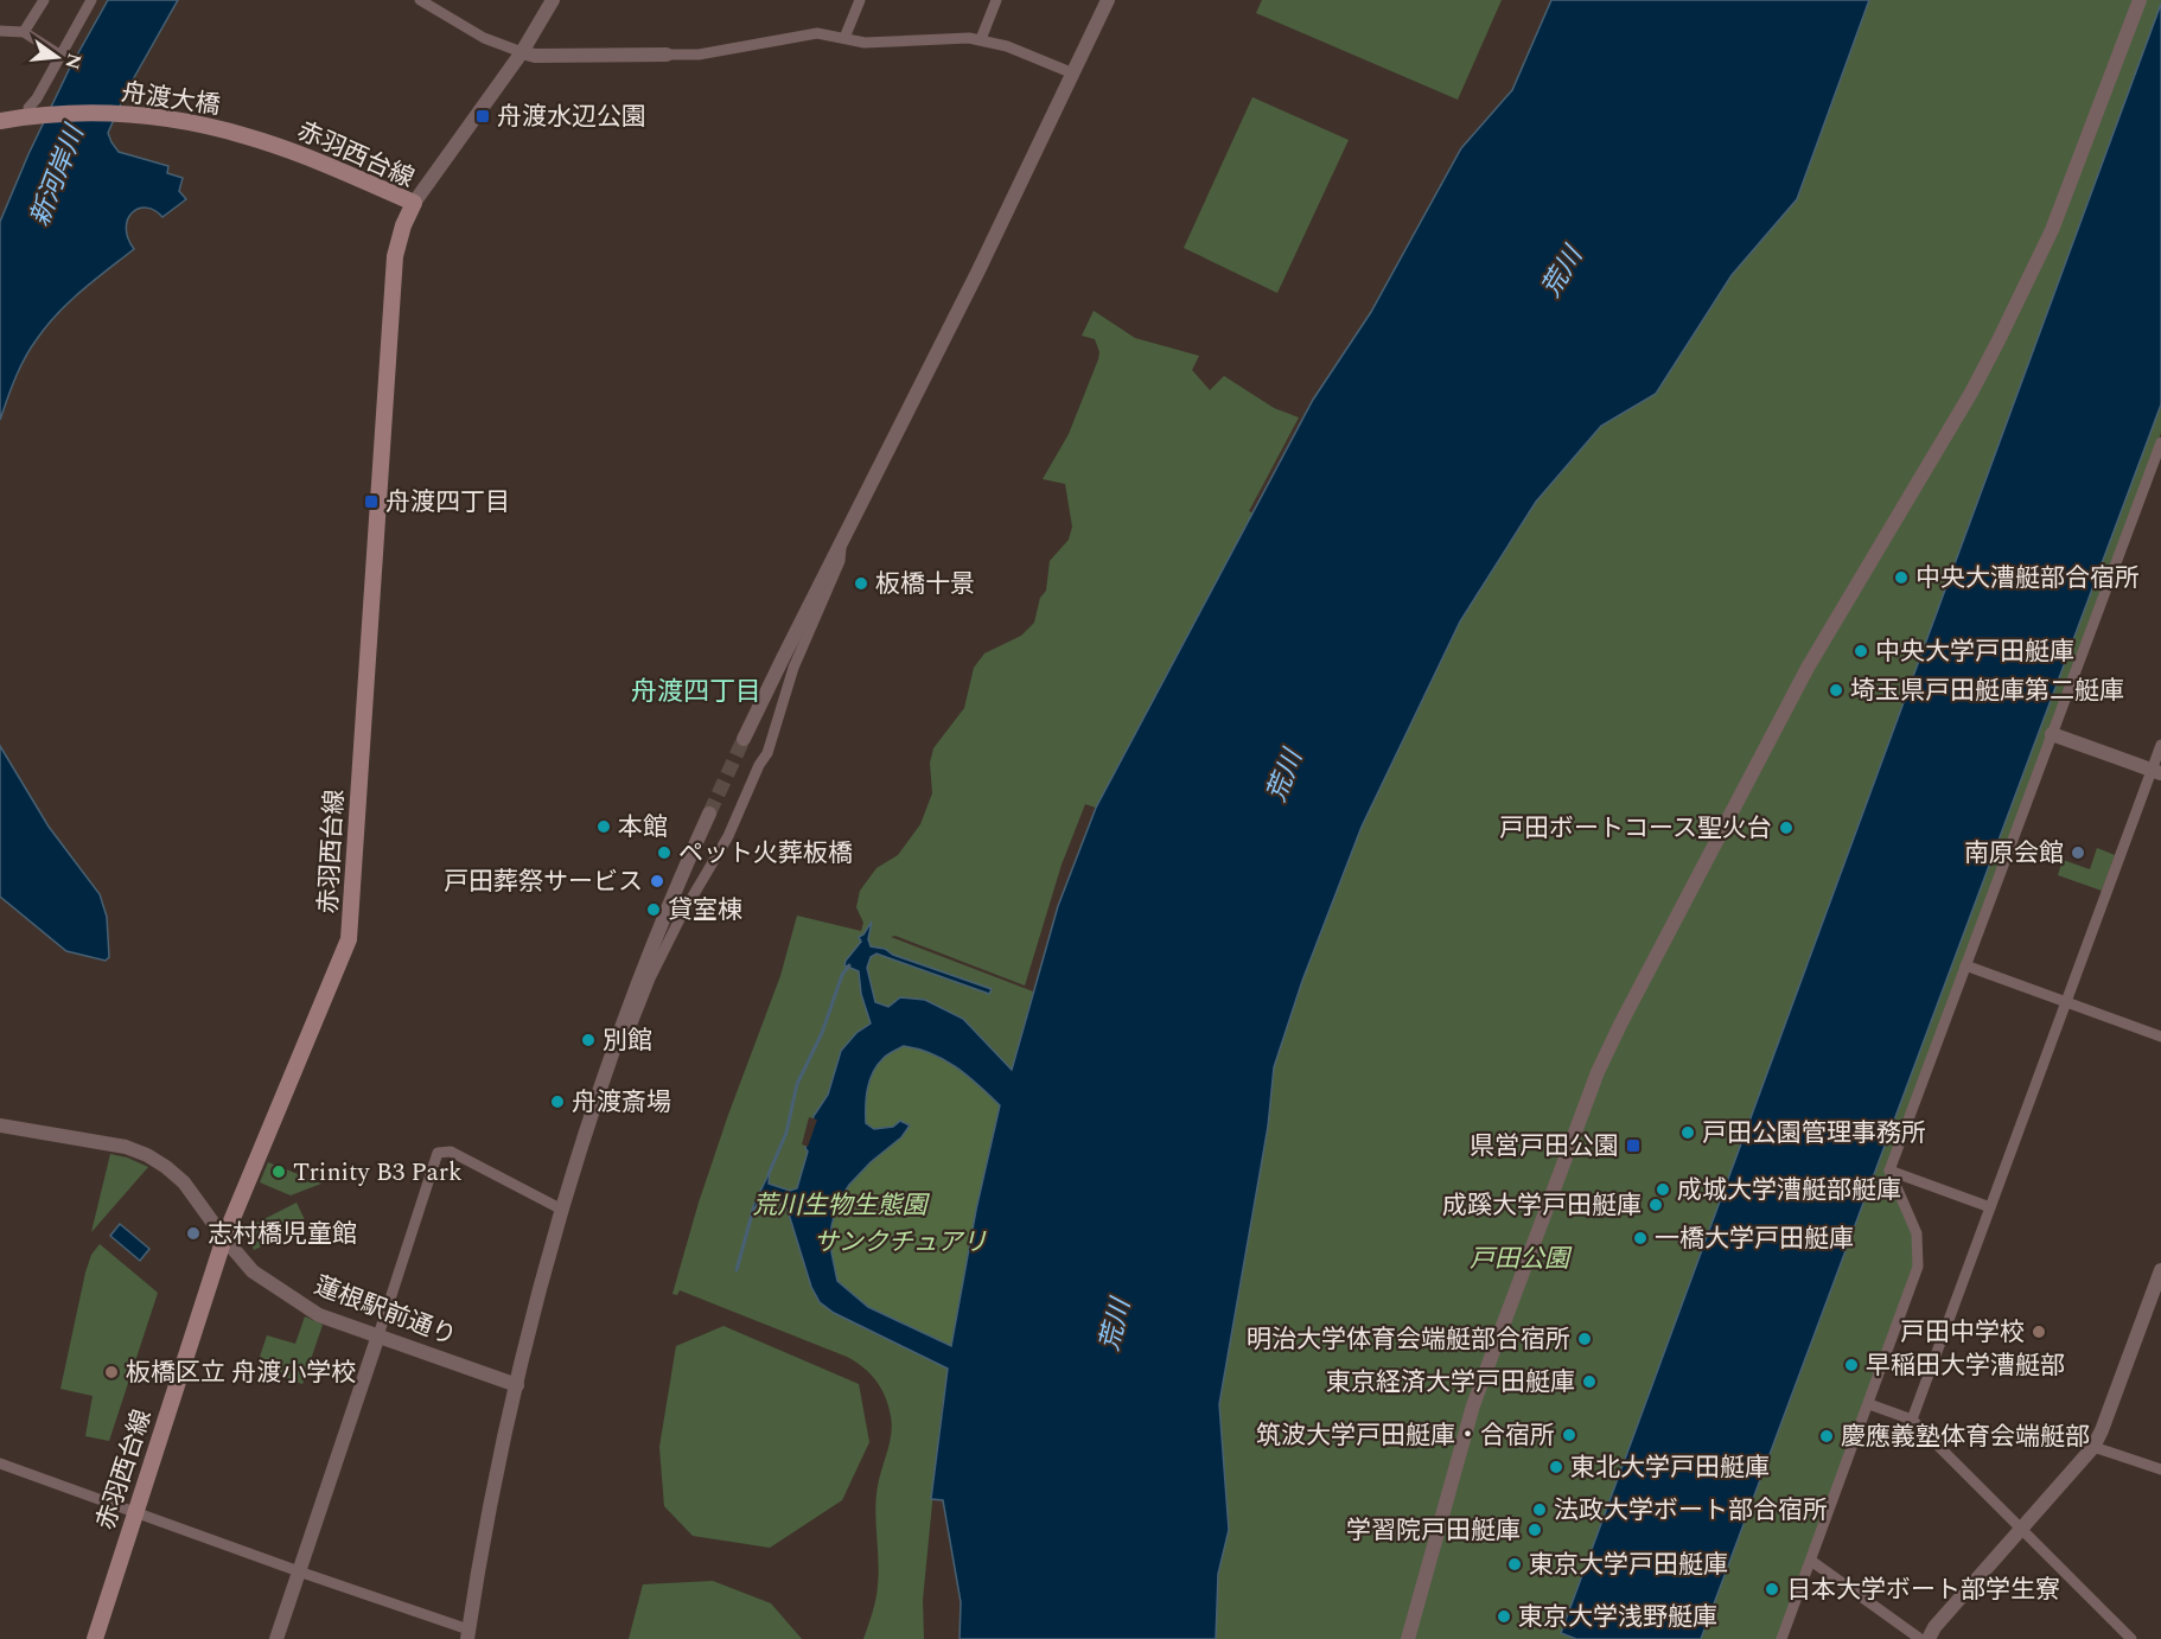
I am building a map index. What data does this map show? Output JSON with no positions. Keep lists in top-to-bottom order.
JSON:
{
  "streets": {
    "main road": ["舟渡大橋", "赤羽西台線"],
    "street": ["蓮根駅前通り"]
  },
  "crossings": [
    ["舟渡大橋", "赤羽西台線"],
    ["赤羽西台線", "蓮根駅前通り"]
  ],
  "districts": ["舟渡四丁目"],
  "water": ["新河岸川", "荒川"],
  "parks": ["荒川生物生態園", "サンクチュアリ", "戸田公園"],
  "places": {
    "transit": ["舟渡水辺公園", "舟渡四丁目", "県営戸田公園"],
    "other": [
      "中央大漕艇部合宿所",
      "板橋十景",
      "中央大学戸田艇庫",
      "埼玉県戸田艇庫第二艇庫",
      "本館",
      "戸田ボートコース聖火台",
      "ペット火葬板橋",
      "南原会館",
      "戸田葬祭サービス",
      "貸室棟",
      "別館",
      "舟渡斎場",
      "戸田公園管理事務所",
      "Trinity B3 Park",
      "成城大学漕艇部艇庫",
      "成蹊大学戸田艇庫",
      "志村橋児童館",
      "一橋大学戸田艇庫",
      "戸田中学校",
      "明治大学体育会端艇部合宿所",
      "早稲田大学漕艇部",
      "板橋区立 舟渡小学校",
      "東京経済大学戸田艇庫",
      "筑波大学戸田艇庫・合宿所",
      "慶應義塾体育会端艇部",
      "東北大学戸田艇庫",
      "法政大学ボート部合宿所",
      "学習院戸田艇庫",
      "東京大学戸田艇庫",
      "日本大学ボート部学生寮",
      "東京大学浅野艇庫"
    ]
  },
  "north": "right"
}
